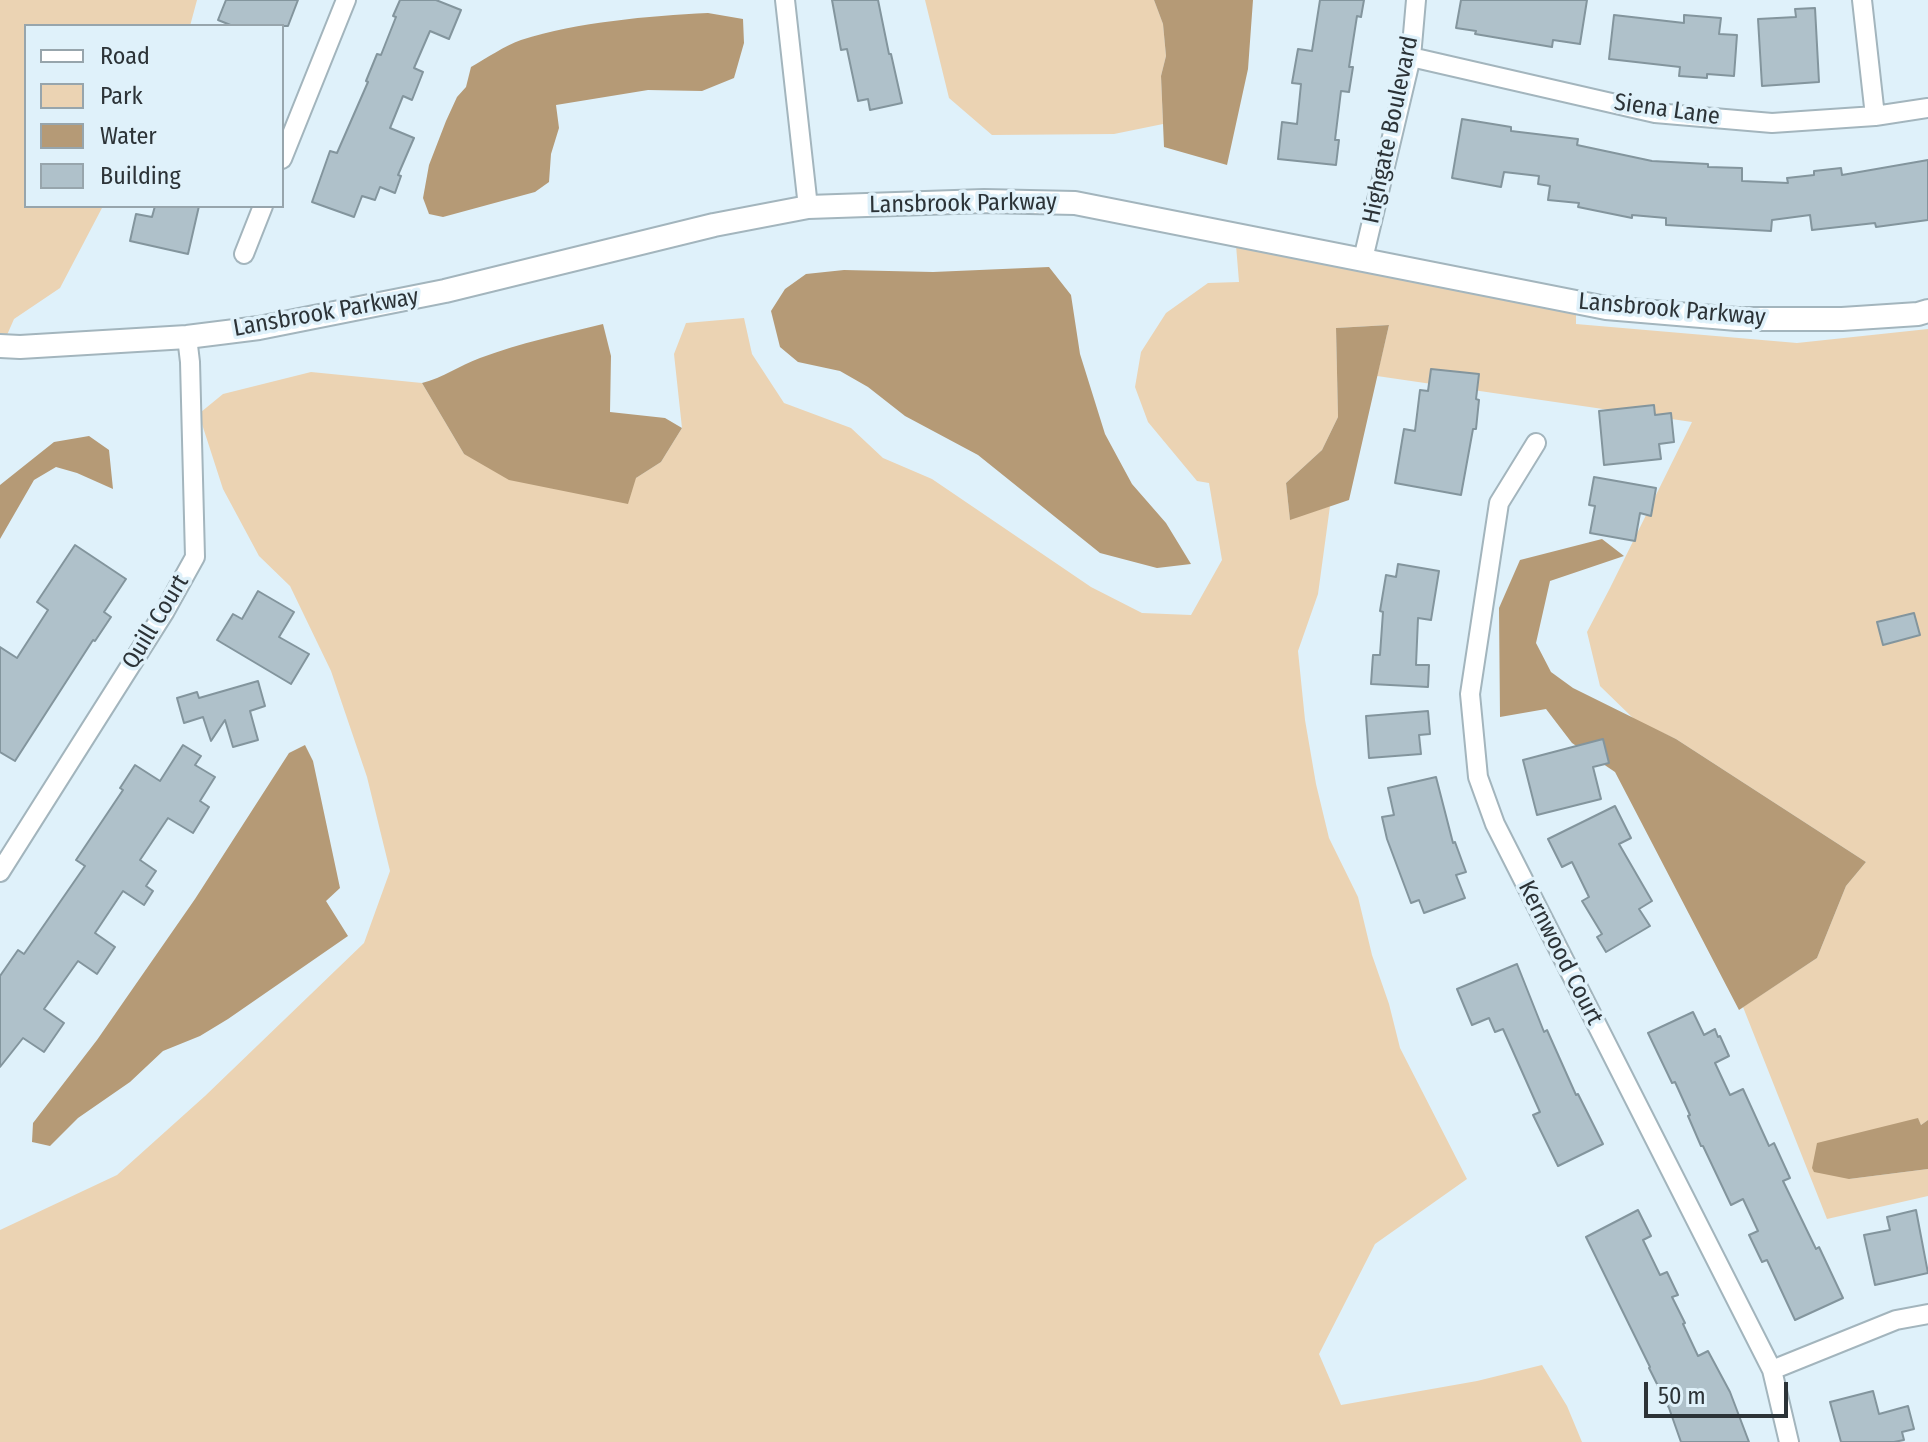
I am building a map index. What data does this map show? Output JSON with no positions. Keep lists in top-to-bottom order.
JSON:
{
  "streets": {
    "street": [
      "Siena Lane",
      "Highgate Boulevard",
      "Lansbrook Parkway",
      "Quill Court",
      "Kernwood Court"
    ]
  },
  "crossings": [
    ["Siena Lane", "Highgate Boulevard"],
    ["Highgate Boulevard", "Lansbrook Parkway"],
    ["Lansbrook Parkway", "Quill Court"]
  ],
  "legend": [
    "Road",
    "Park",
    "Water",
    "Building"
  ],
  "scale_bar": "50 m"
}
